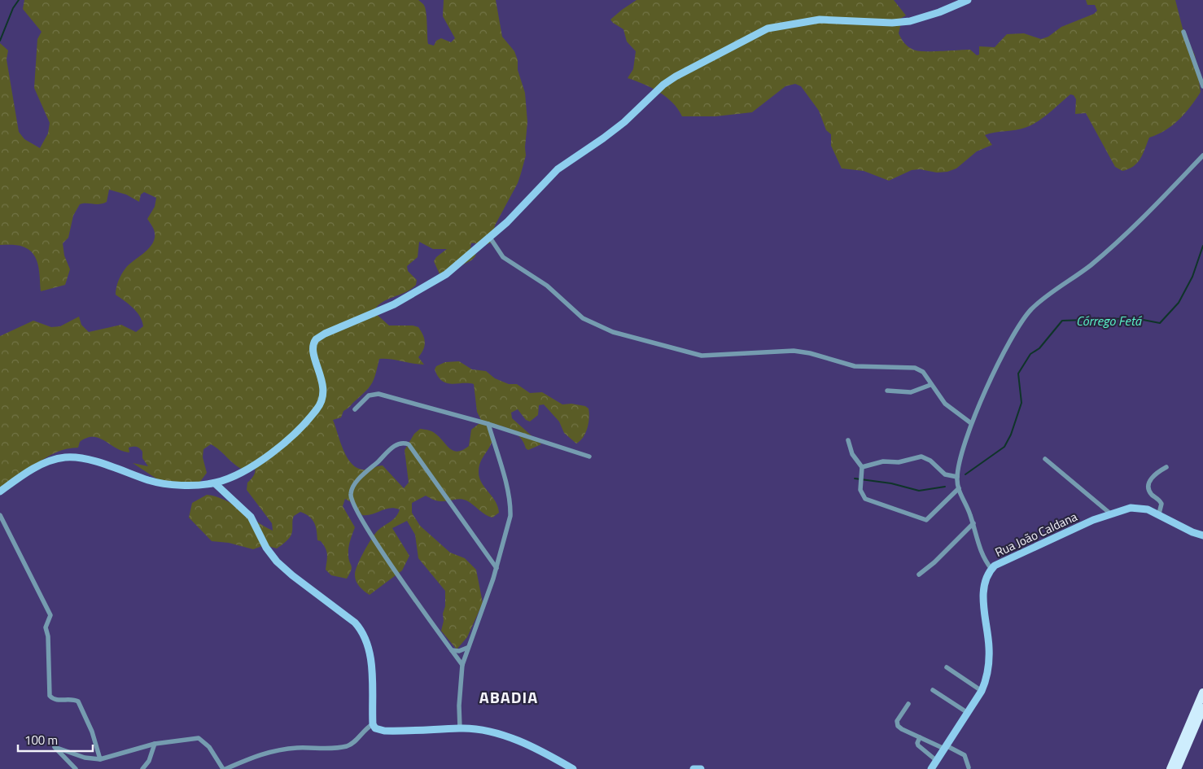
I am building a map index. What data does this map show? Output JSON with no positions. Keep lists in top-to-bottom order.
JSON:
{
  "streets": {
    "street": ["Rua João Caldana"]
  },
  "districts": ["ABADIA"],
  "water": ["Córrego Fetá"],
  "scale_bar": "100 m"
}
